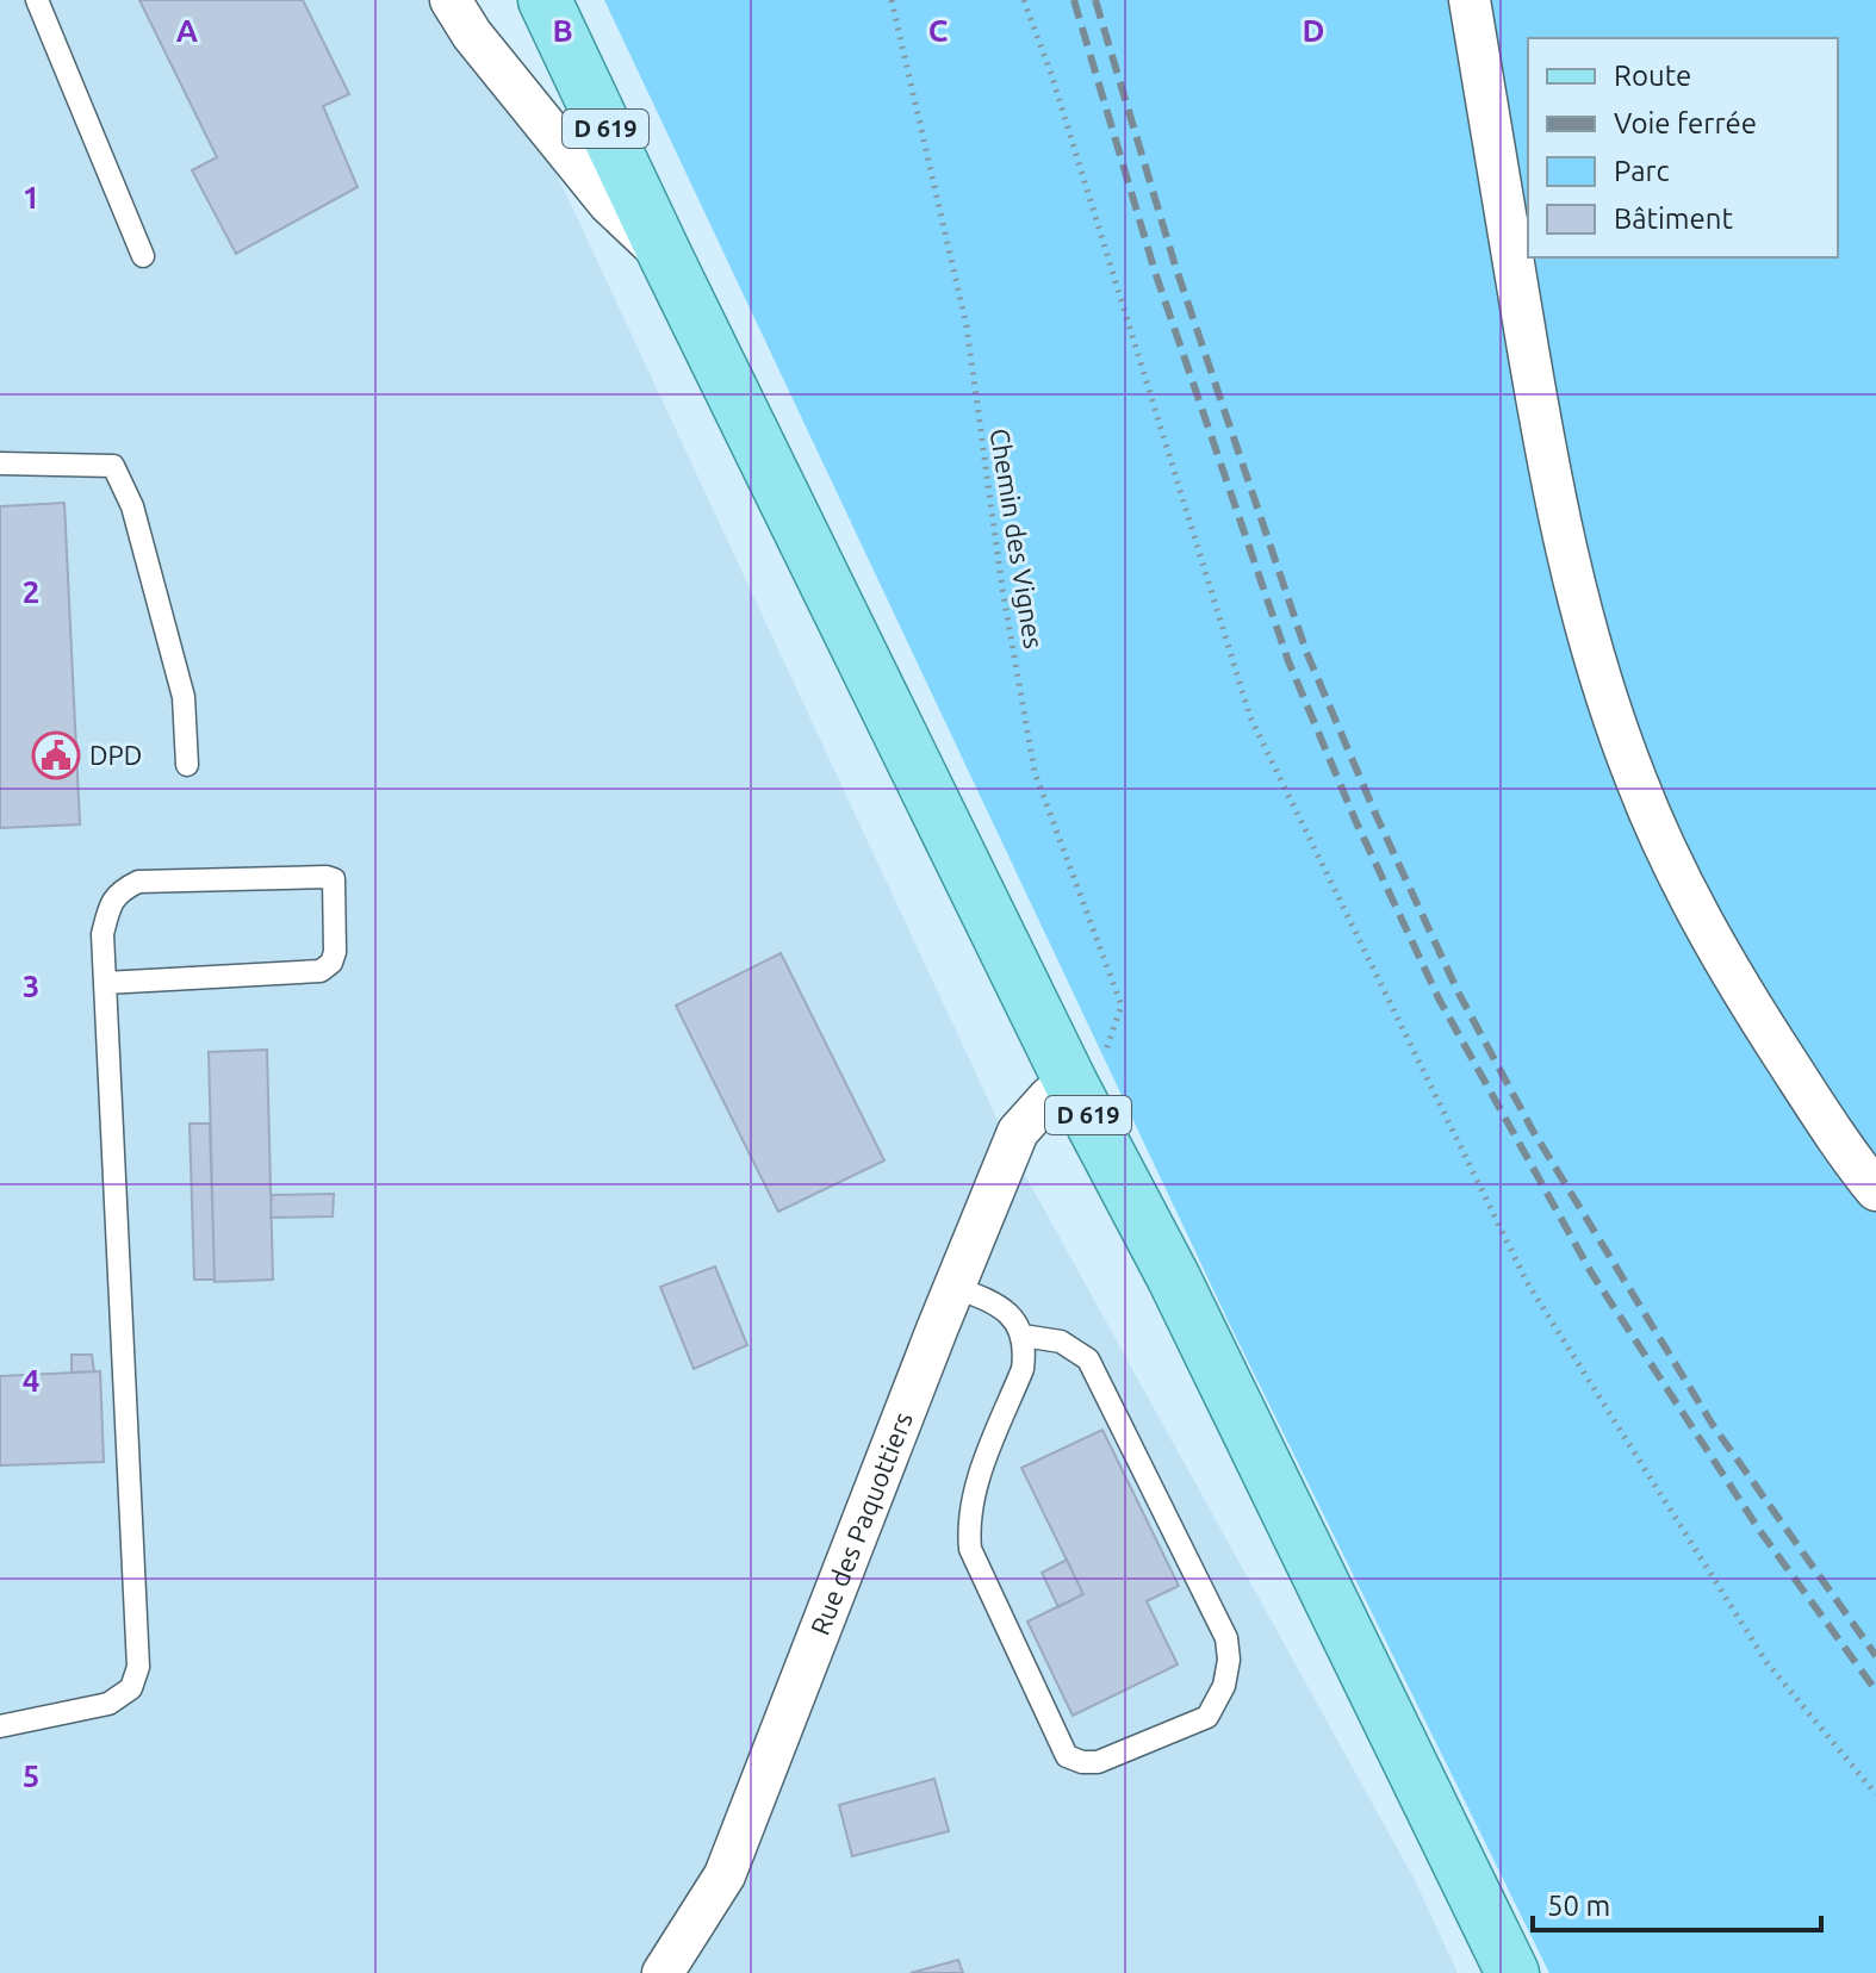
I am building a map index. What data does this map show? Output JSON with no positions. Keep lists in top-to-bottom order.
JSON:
{
  "streets": {
    "main road": ["D 619"],
    "street": ["Rue des Paquottiers"],
    "path": ["Chemin des Vignes"]
  },
  "crossings": [
    ["D 619", "Chemin des Vignes"],
    ["D 619", "Rue des Paquottiers"],
    ["Chemin des Vignes", "Rue des Paquottiers"]
  ],
  "places": {
    "public building": ["DPD"]
  },
  "legend": [
    "Route",
    "Voie ferrée",
    "Parc",
    "Bâtiment"
  ],
  "scale_bar": "50 m",
  "grid": {
    "columns": [
      "A",
      "B",
      "C",
      "D"
    ],
    "rows": [
      "1",
      "2",
      "3",
      "4",
      "5"
    ]
  }
}
